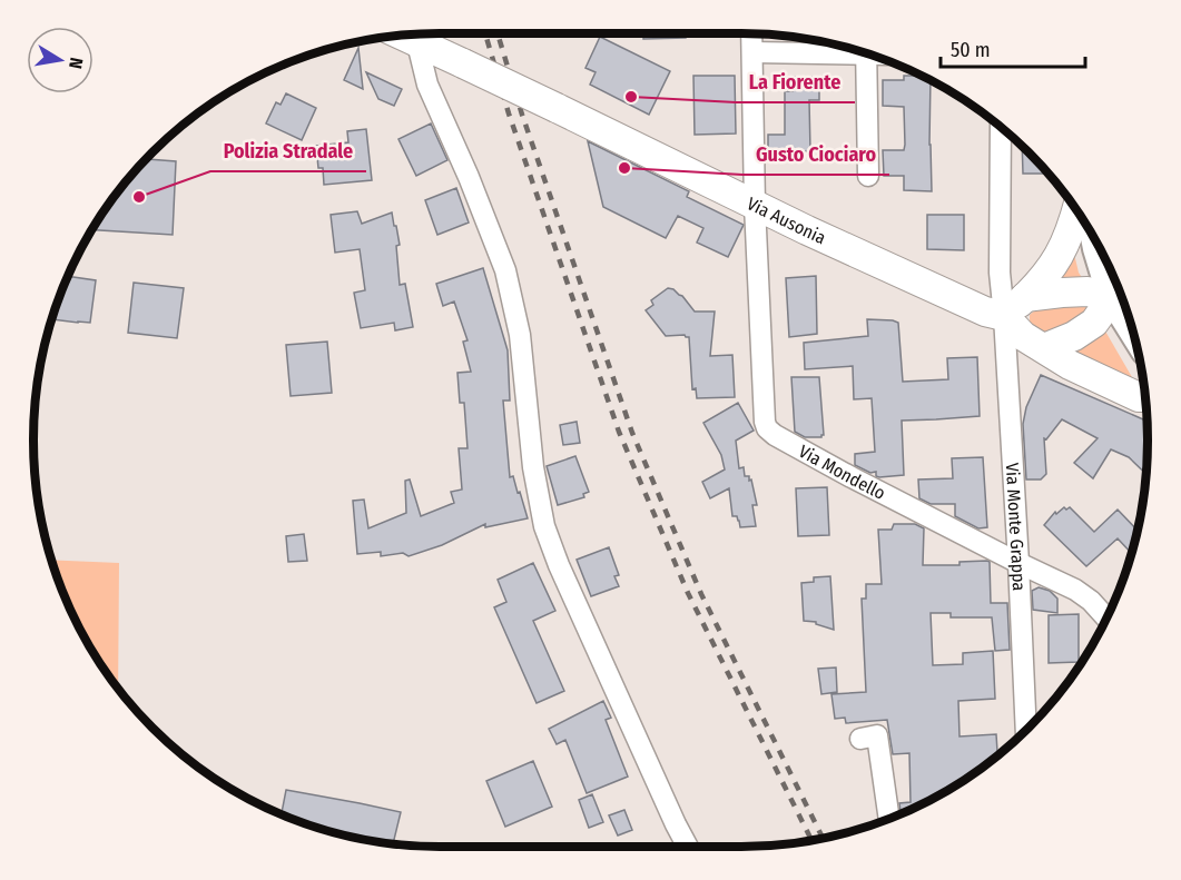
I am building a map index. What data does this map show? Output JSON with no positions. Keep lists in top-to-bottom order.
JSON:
{
  "streets": {
    "street": ["Via Ausonia", "Via Mondello", "Via Monte Grappa"]
  },
  "crossings": [
    ["Via Ausonia", "Via Mondello"],
    ["Via Ausonia", "Via Monte Grappa"],
    ["Via Mondello", "Via Monte Grappa"]
  ],
  "places": ["La Fiorente", "Gusto Ciociaro", "Polizia Stradale"],
  "scale_bar": "50 m",
  "north": "right"
}
